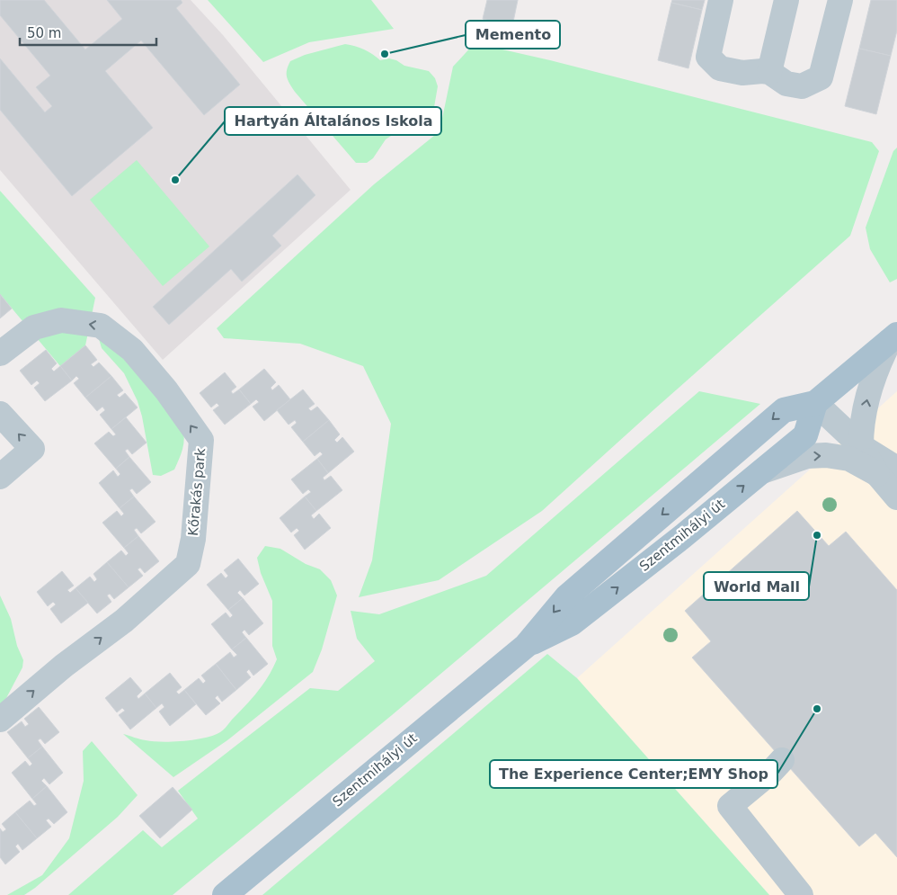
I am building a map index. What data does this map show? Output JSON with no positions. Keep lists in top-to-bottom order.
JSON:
{
  "streets": {
    "main road": ["Szentmihályi út"],
    "street": ["Kőrakás park"]
  },
  "places": [
    "Memento",
    "Hartyán Általános Iskola",
    "World Mall",
    "The Experience Center;EMY Shop"
  ],
  "scale_bar": "50 m"
}
